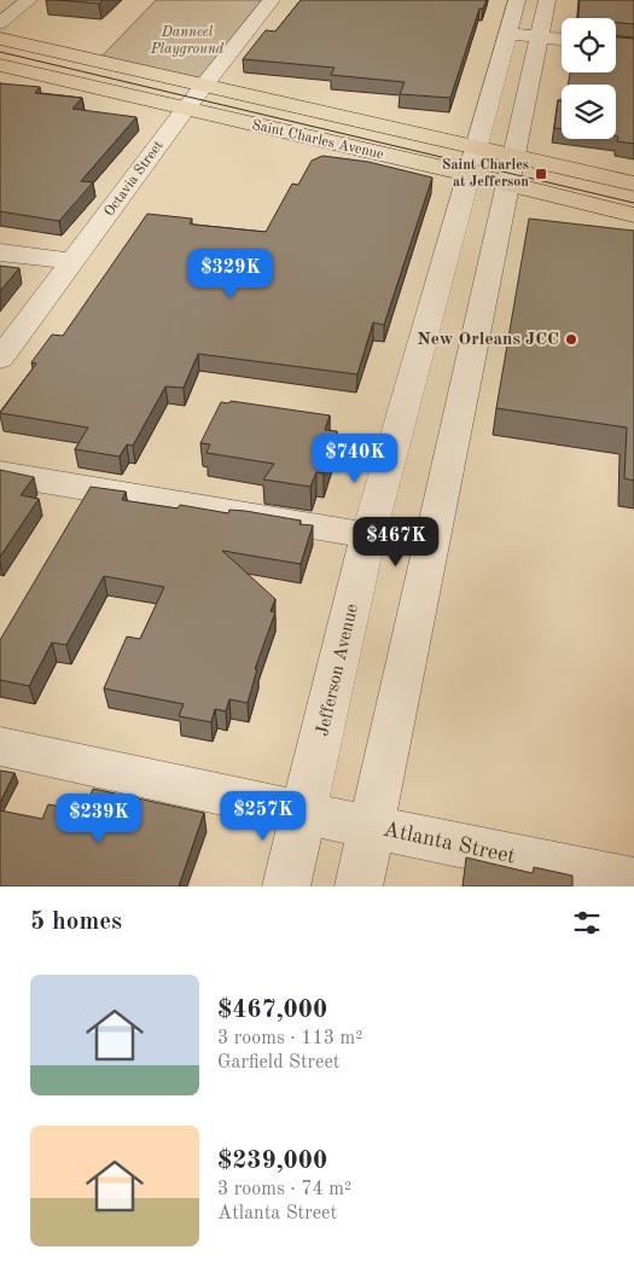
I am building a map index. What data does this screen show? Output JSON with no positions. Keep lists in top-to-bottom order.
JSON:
{
  "streets": {
    "main road": ["Saint Charles Avenue"],
    "street": ["Octavia Street", "Jefferson Avenue", "Atlanta Street"]
  },
  "crossings": [
    ["Saint Charles Avenue", "Octavia Street"],
    ["Saint Charles Avenue", "Jefferson Avenue"],
    ["Jefferson Avenue", "Atlanta Street"]
  ],
  "parks": ["Danneel Playground"],
  "places": {
    "transit": ["Saint Charles at Jefferson"],
    "other": ["New Orleans JCC"]
  },
  "page": {
    "price": [
      "$329K",
      "$740K",
      "$467K",
      "$257K",
      "$239K"
    ],
    "heading": "5 homes",
    "list": [
      {
        "name": "$467,000",
        "note": "3 rooms · 113 m² · Garfield Street"
      },
      {
        "name": "$239,000",
        "note": "3 rooms · 74 m² · Atlanta Street"
      }
    ]
  }
}
